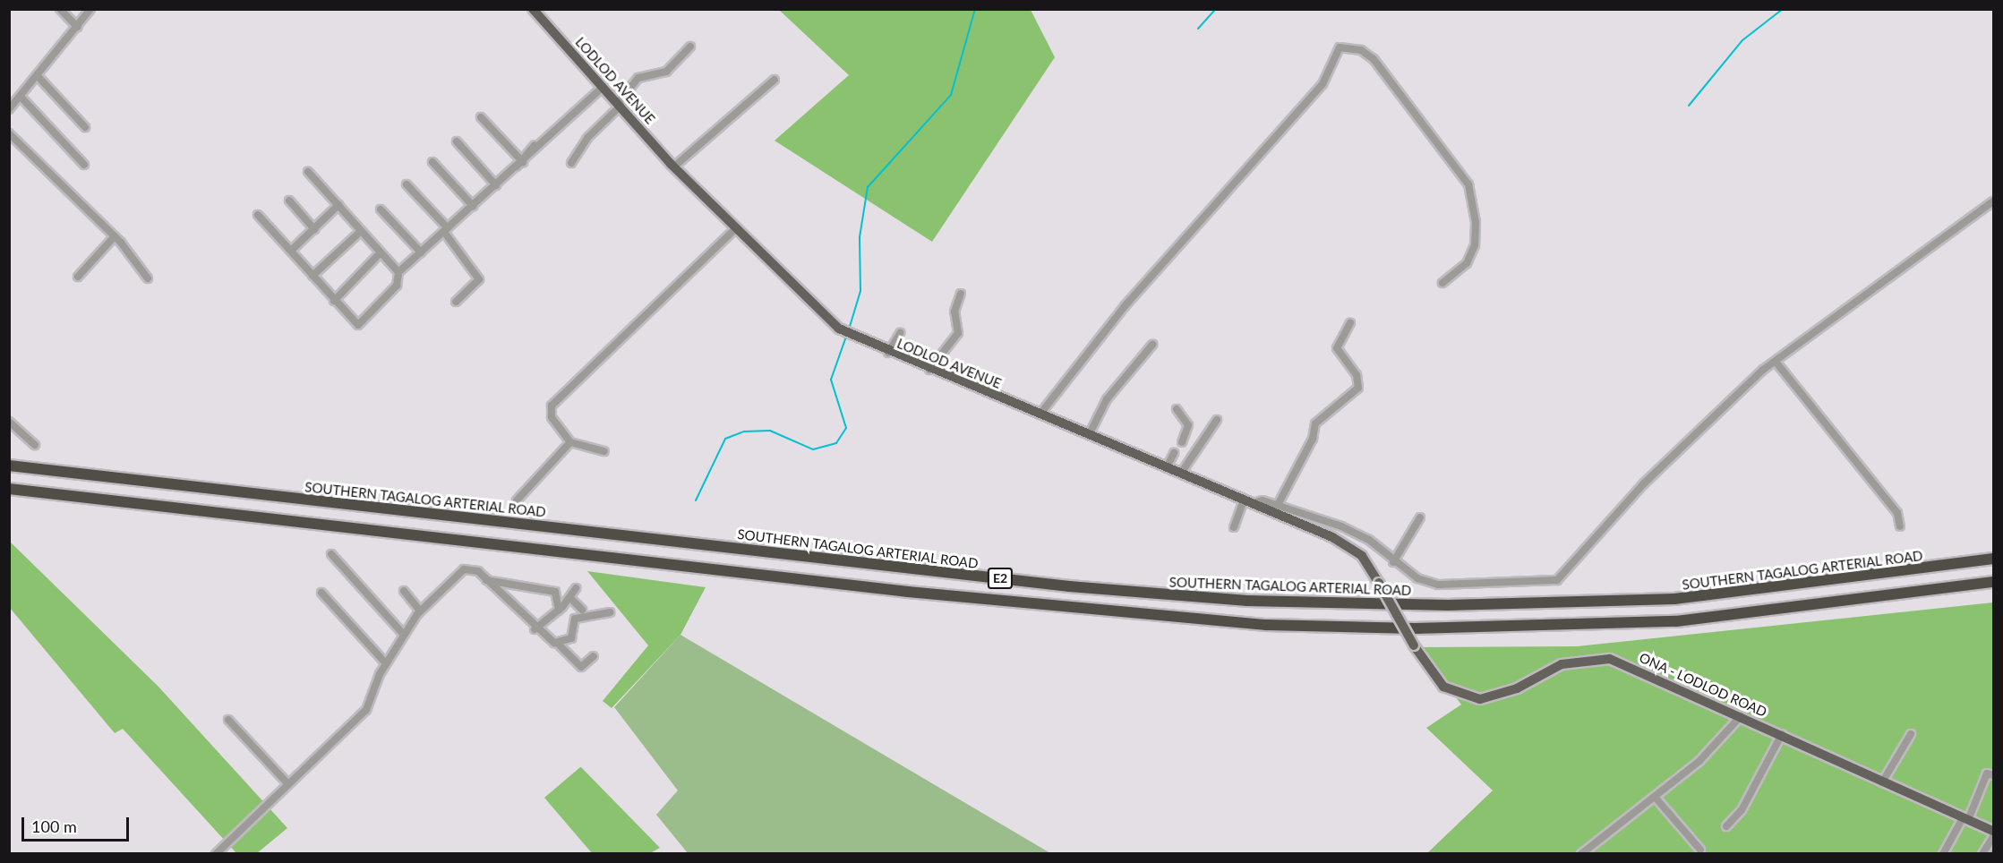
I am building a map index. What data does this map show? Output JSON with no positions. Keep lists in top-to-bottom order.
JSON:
{
  "streets": {
    "highway": ["SOUTHERN TAGALOG ARTERIAL ROAD", "E2"],
    "main road": ["LODLOD AVENUE", "ONA - LODLOD ROAD"]
  },
  "crossings": [
    ["LODLOD AVENUE", "ONA - LODLOD ROAD"]
  ],
  "scale_bar": "100 m"
}
